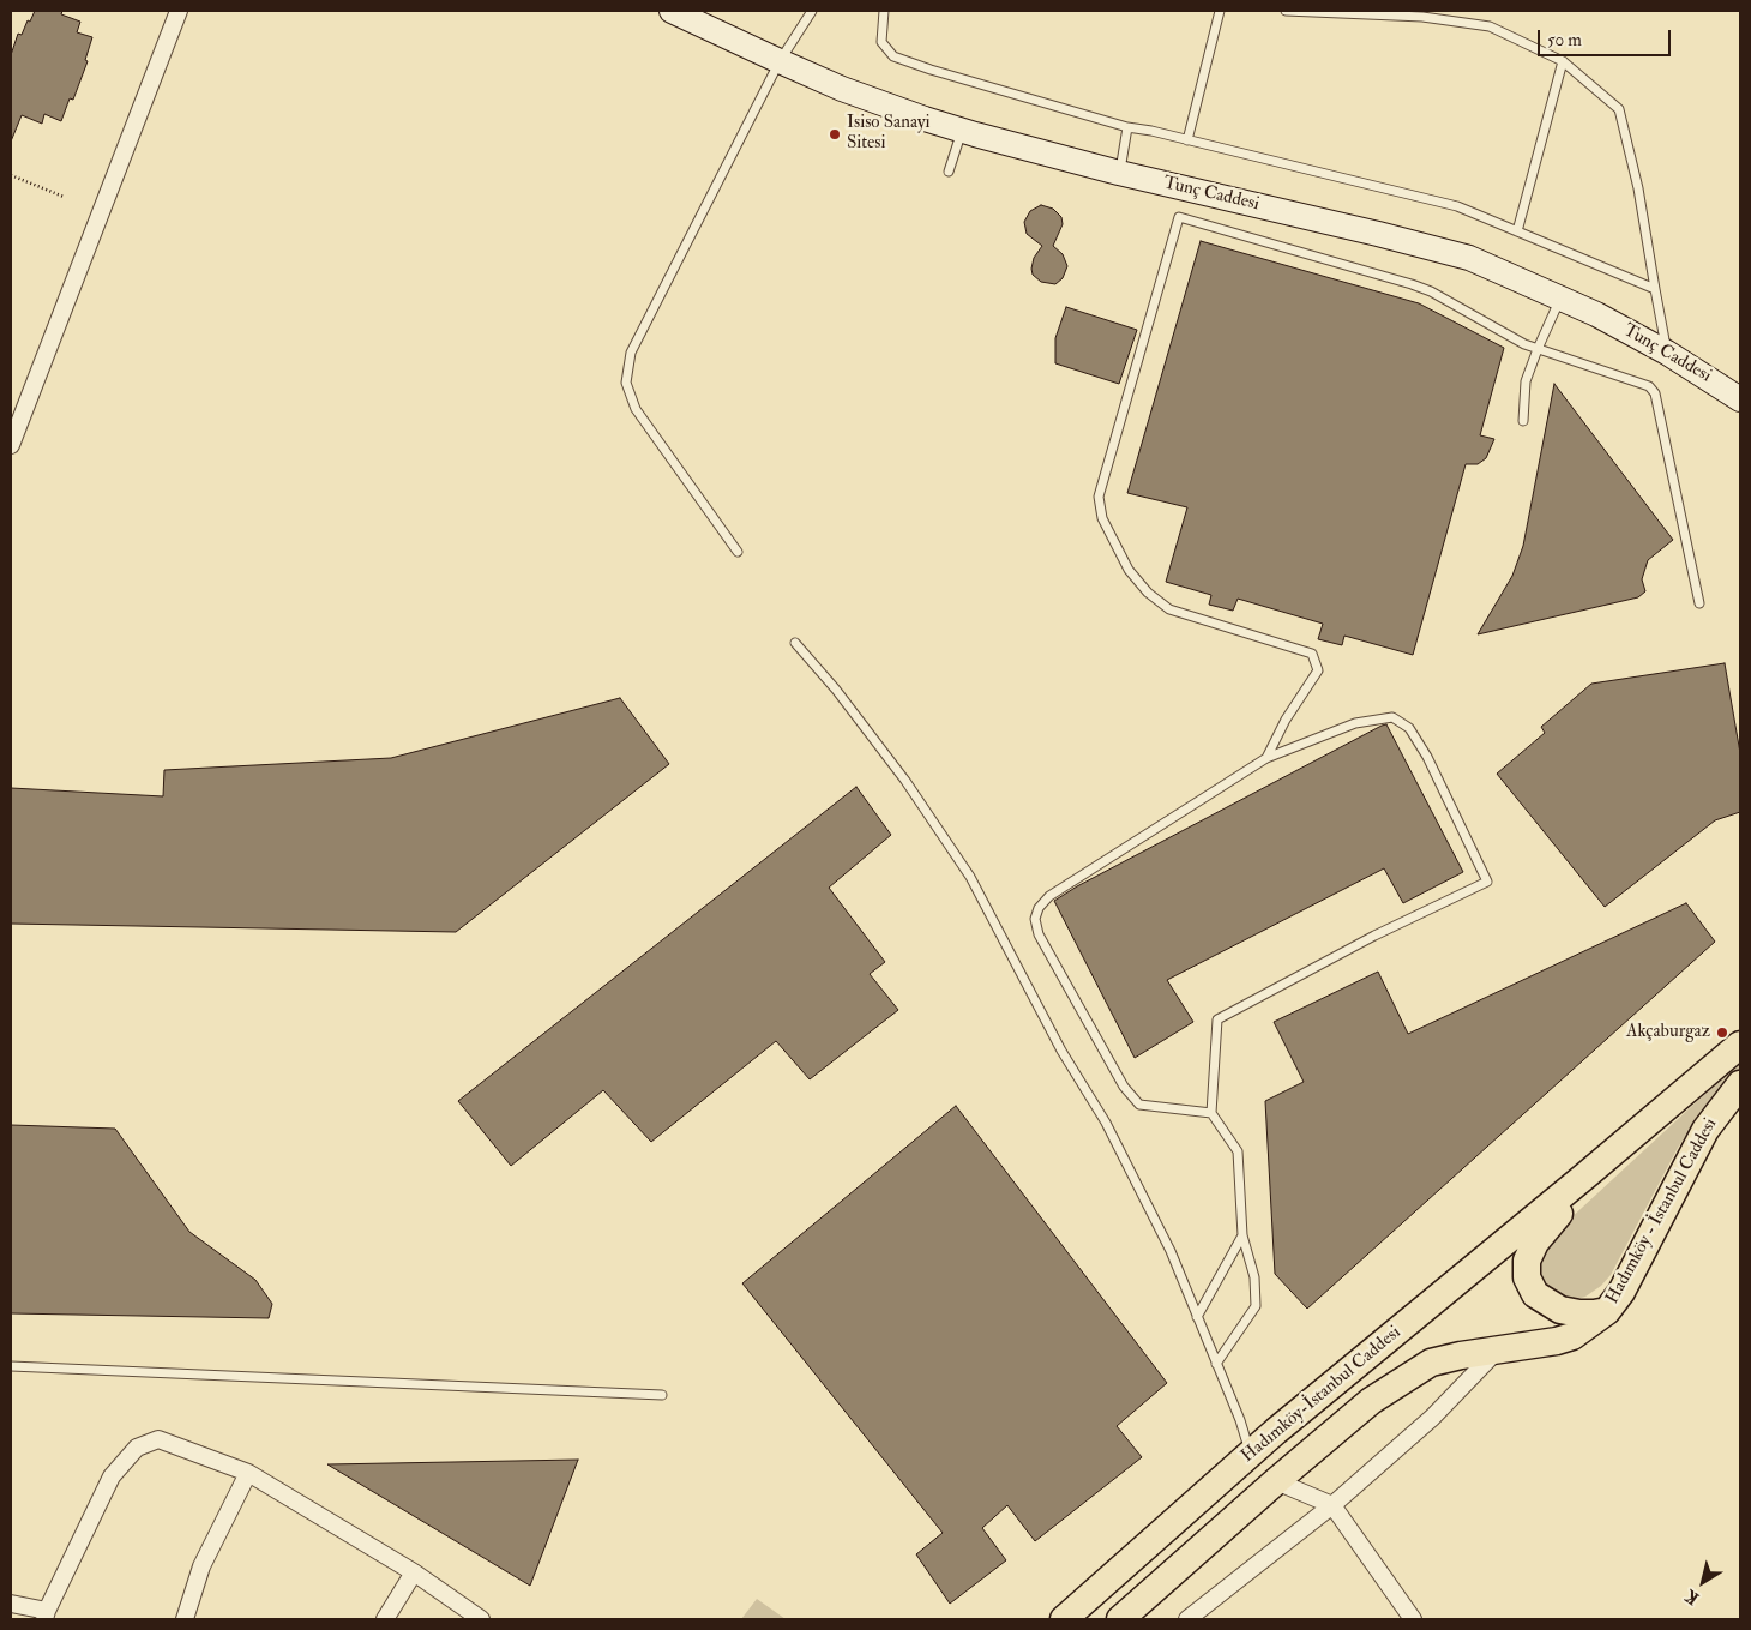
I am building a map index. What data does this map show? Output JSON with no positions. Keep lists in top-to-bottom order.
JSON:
{
  "streets": {
    "main road": ["Tunç Caddesi", "Hadımköy - İstanbul Caddesi", "Hadımköy-İstanbul Caddesi"]
  },
  "crossings": [
    ["Hadımköy - İstanbul Caddesi", "Hadımköy-İstanbul Caddesi"]
  ],
  "places": ["Isiso Sanayi Sitesi", "Akçaburgaz"],
  "scale_bar": "50 m",
  "north": "bottom left"
}
